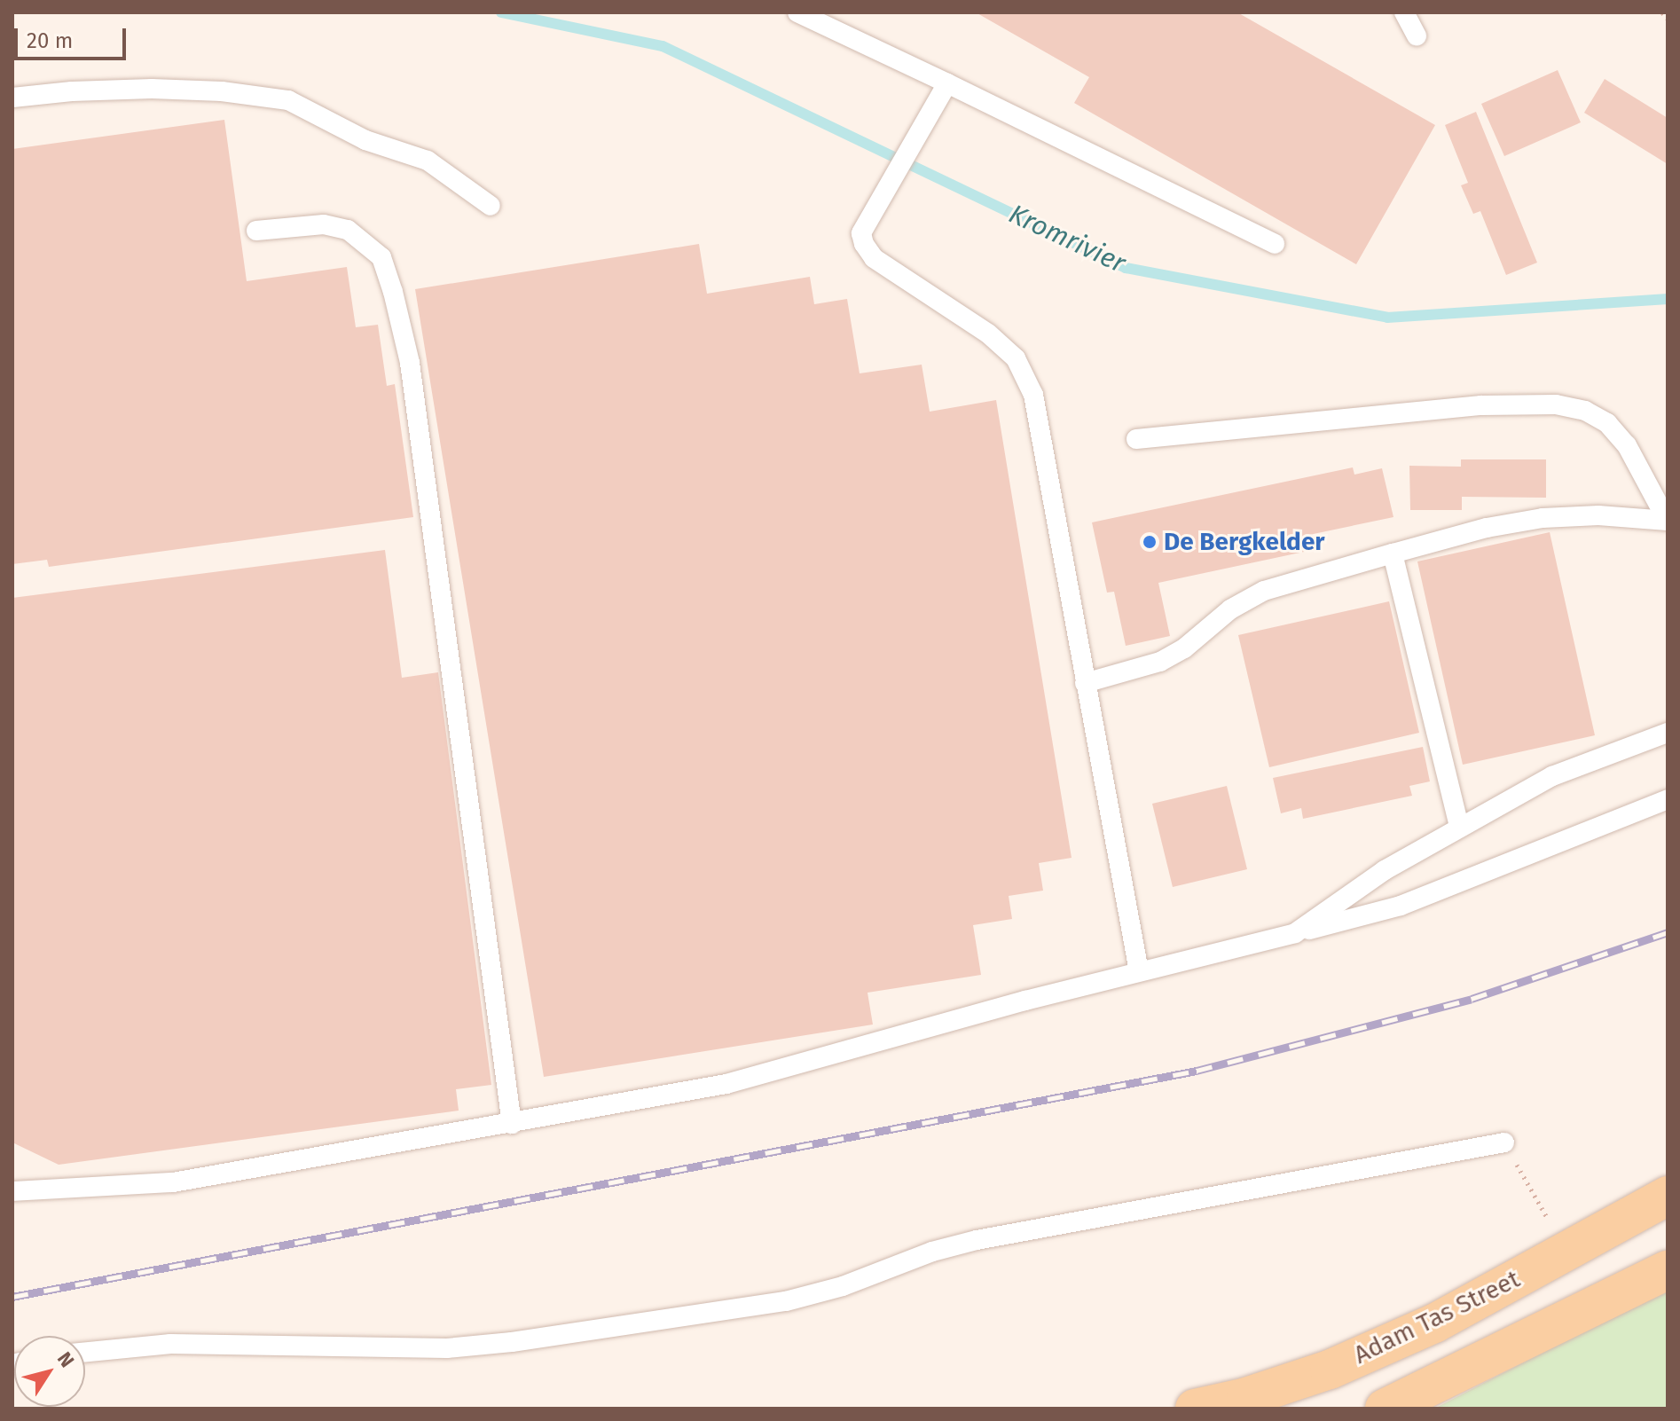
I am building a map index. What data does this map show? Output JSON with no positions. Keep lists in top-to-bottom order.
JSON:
{
  "streets": {
    "main road": ["Adam Tas Street"]
  },
  "water": ["Kromrivier"],
  "places": ["De Bergkelder"],
  "scale_bar": "20 m",
  "north": "top right"
}
